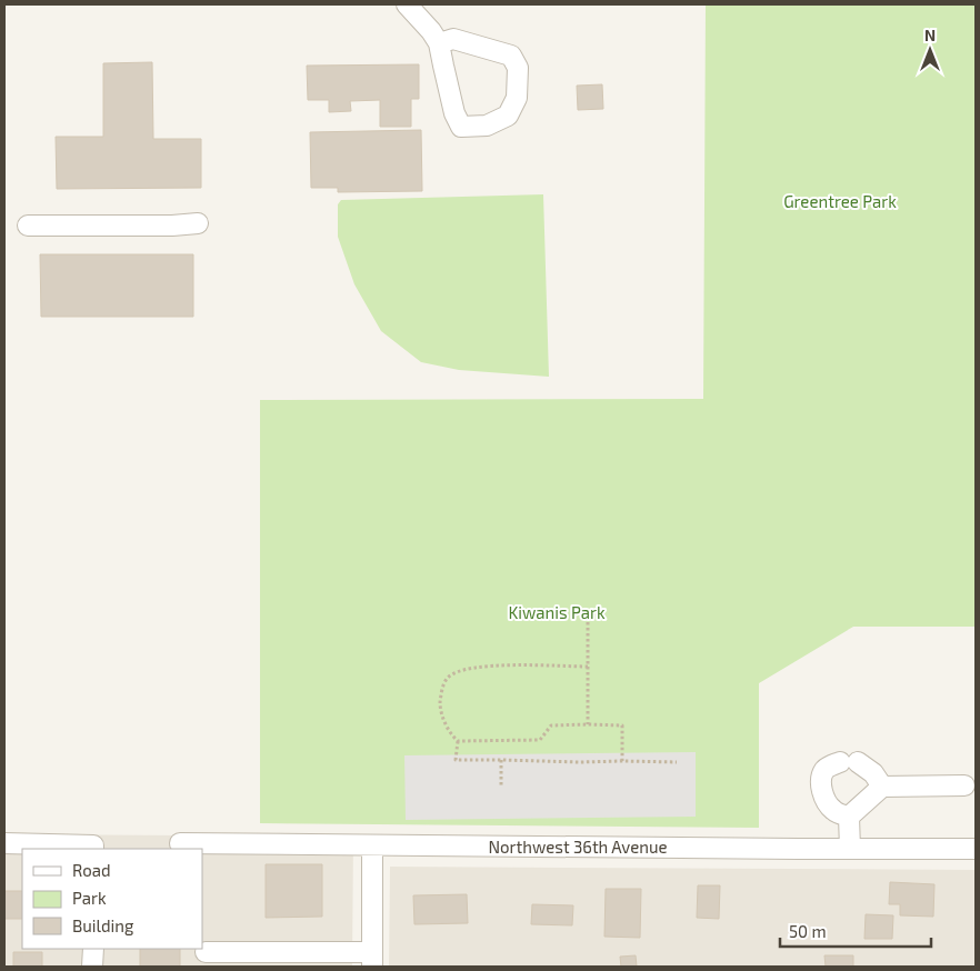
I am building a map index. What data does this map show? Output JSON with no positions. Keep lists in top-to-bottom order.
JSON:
{
  "streets": {
    "street": ["Northwest 36th Avenue"]
  },
  "parks": ["Greentree Park", "Kiwanis Park"],
  "legend": ["Road", "Park", "Building"],
  "scale_bar": "50 m",
  "north": "top"
}
